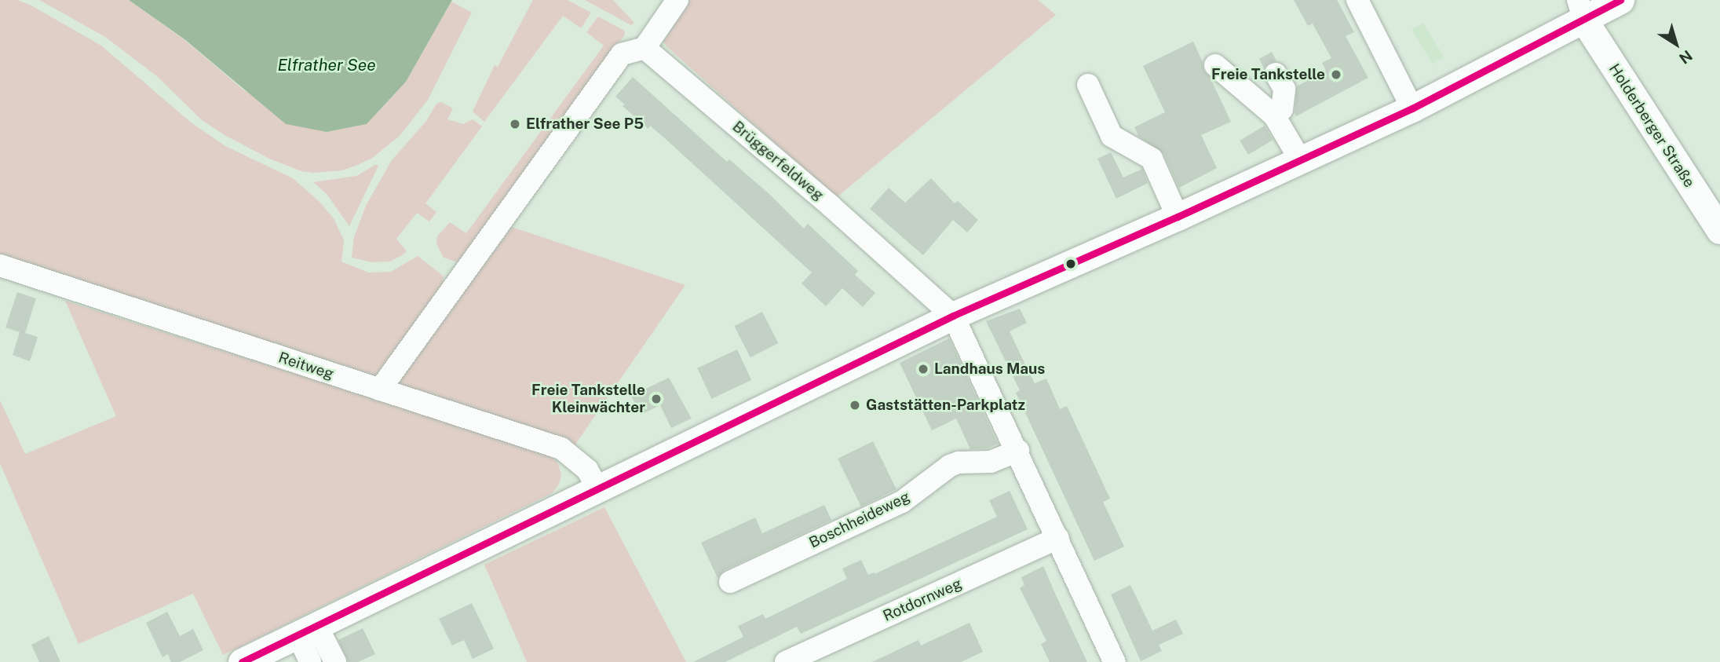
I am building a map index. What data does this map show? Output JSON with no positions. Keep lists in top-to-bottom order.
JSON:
{
  "streets": {
    "main road": ["Holderberger Straße"],
    "street": [
      "Brüggerfeldweg",
      "Reitweg",
      "Boschheideweg",
      "Rotdornweg"
    ]
  },
  "water": ["Elfrather See"],
  "places": [
    "Freie Tankstelle",
    "Elfrather See P5",
    "Landhaus Maus",
    "Freie Tankstelle Kleinwächter",
    "Gaststätten-Parkplatz"
  ],
  "north": "bottom right"
}
